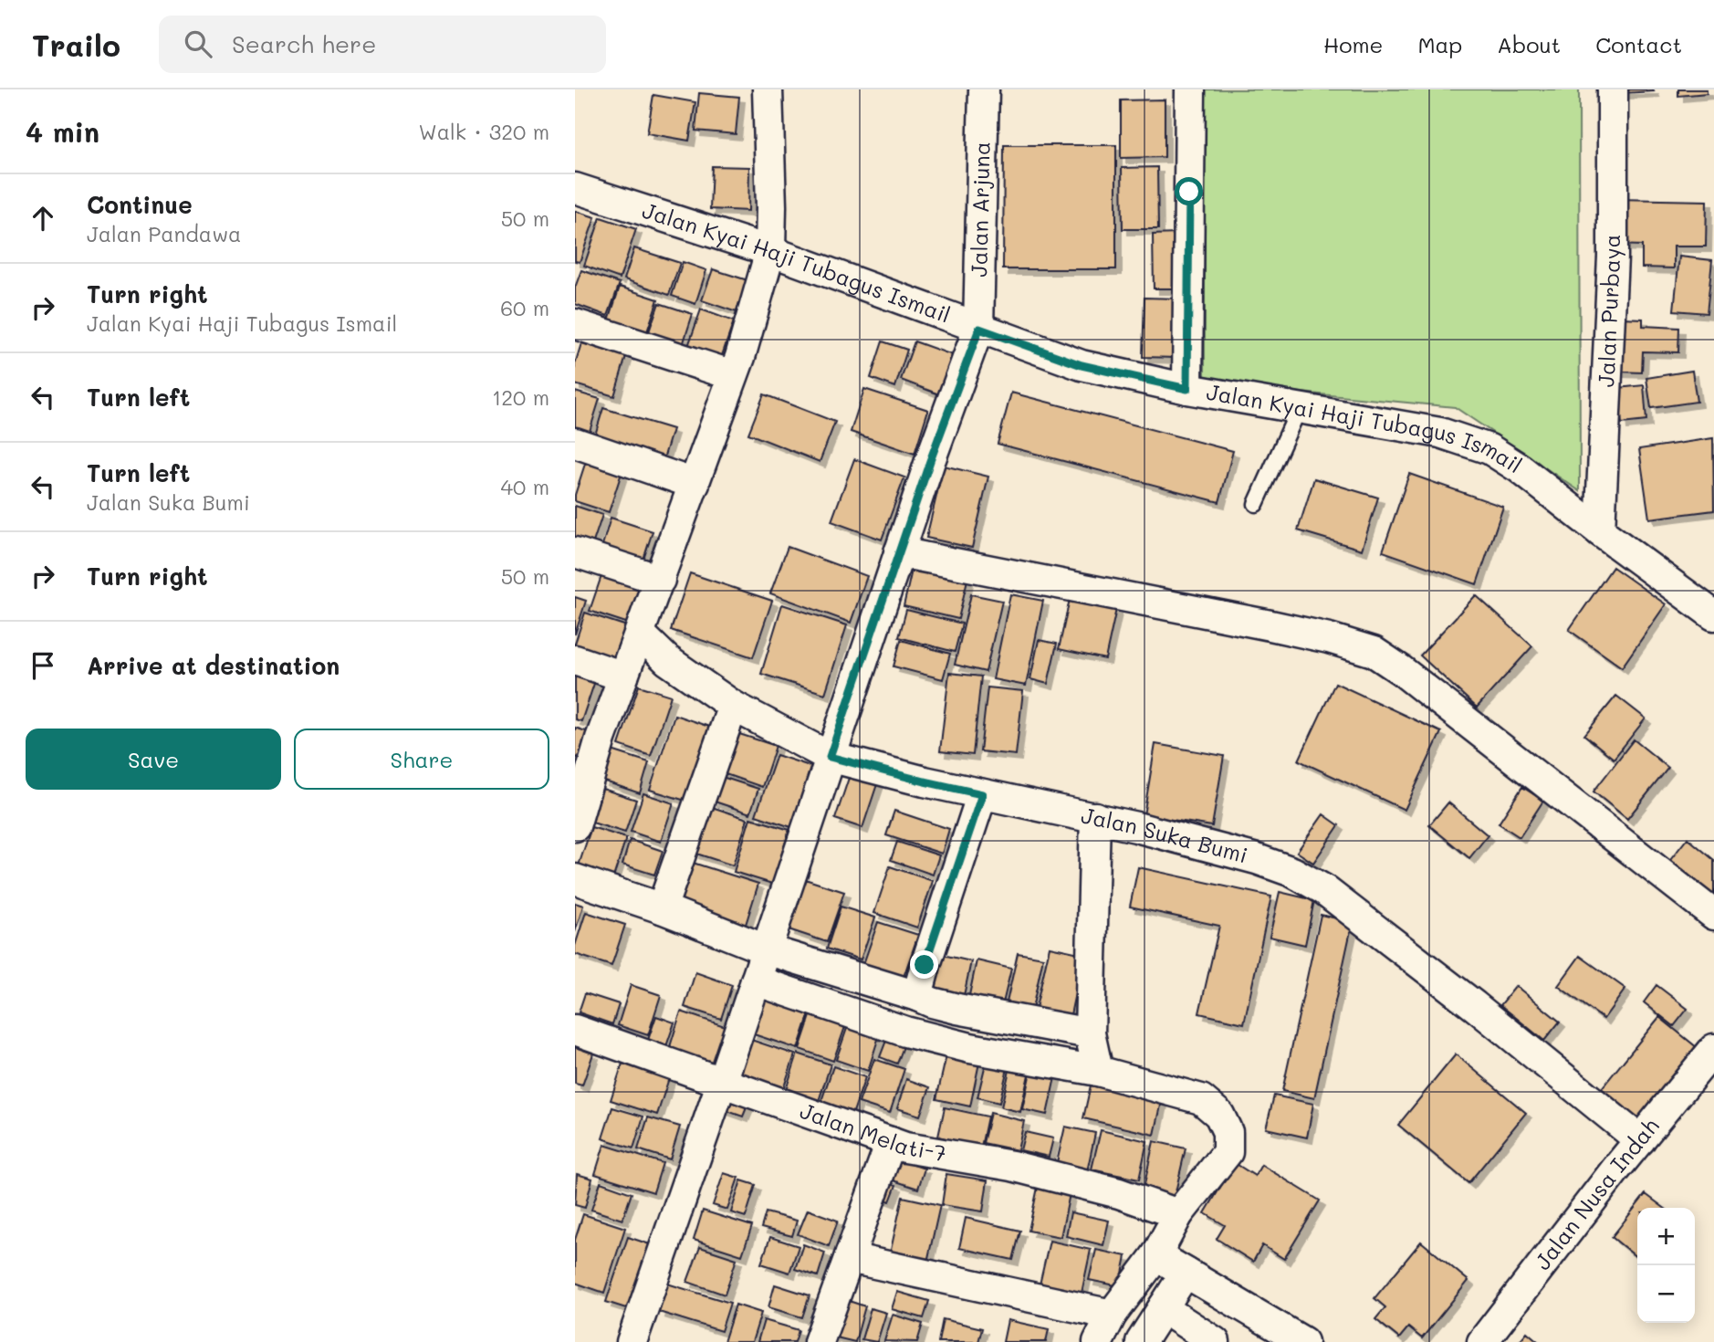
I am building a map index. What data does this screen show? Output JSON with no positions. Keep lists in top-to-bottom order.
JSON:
{
  "streets": {
    "street": [
      "Jalan Arjuna",
      "Jalan Kyai Haji Tubagus Ismail",
      "Jalan Purbaya",
      "Jalan Suka Bumi",
      "Jalan Melati-7",
      "Jalan Nusa Indah"
    ]
  },
  "crossings": [
    ["Jalan Arjuna", "Jalan Kyai Haji Tubagus Ismail"],
    ["Jalan Arjuna", "Jalan Suka Bumi"],
    ["Jalan Arjuna", "Jalan Melati-7"],
    ["Jalan Kyai Haji Tubagus Ismail", "Jalan Purbaya"],
    ["Jalan Suka Bumi", "Jalan Nusa Indah"]
  ],
  "page": {
    "header": "Trailo",
    "search": "Search here",
    "nav": [
      "Home",
      "Map",
      "About",
      "Contact"
    ],
    "heading": ["4 min", "Walk · 320 m"],
    "list": [
      ["Continue", "Jalan Pandawa", "50 m"],
      ["Turn right", "Jalan Kyai Haji Tubagus Ismail", "60 m"],
      ["Turn left", "120 m"],
      ["Turn left", "Jalan Suka Bumi", "40 m"],
      ["Turn right", "50 m"],
      "Arrive at destination"
    ],
    "buttons": ["Save", "Share"],
    "map_buttons": ["+", "−"]
  }
}
